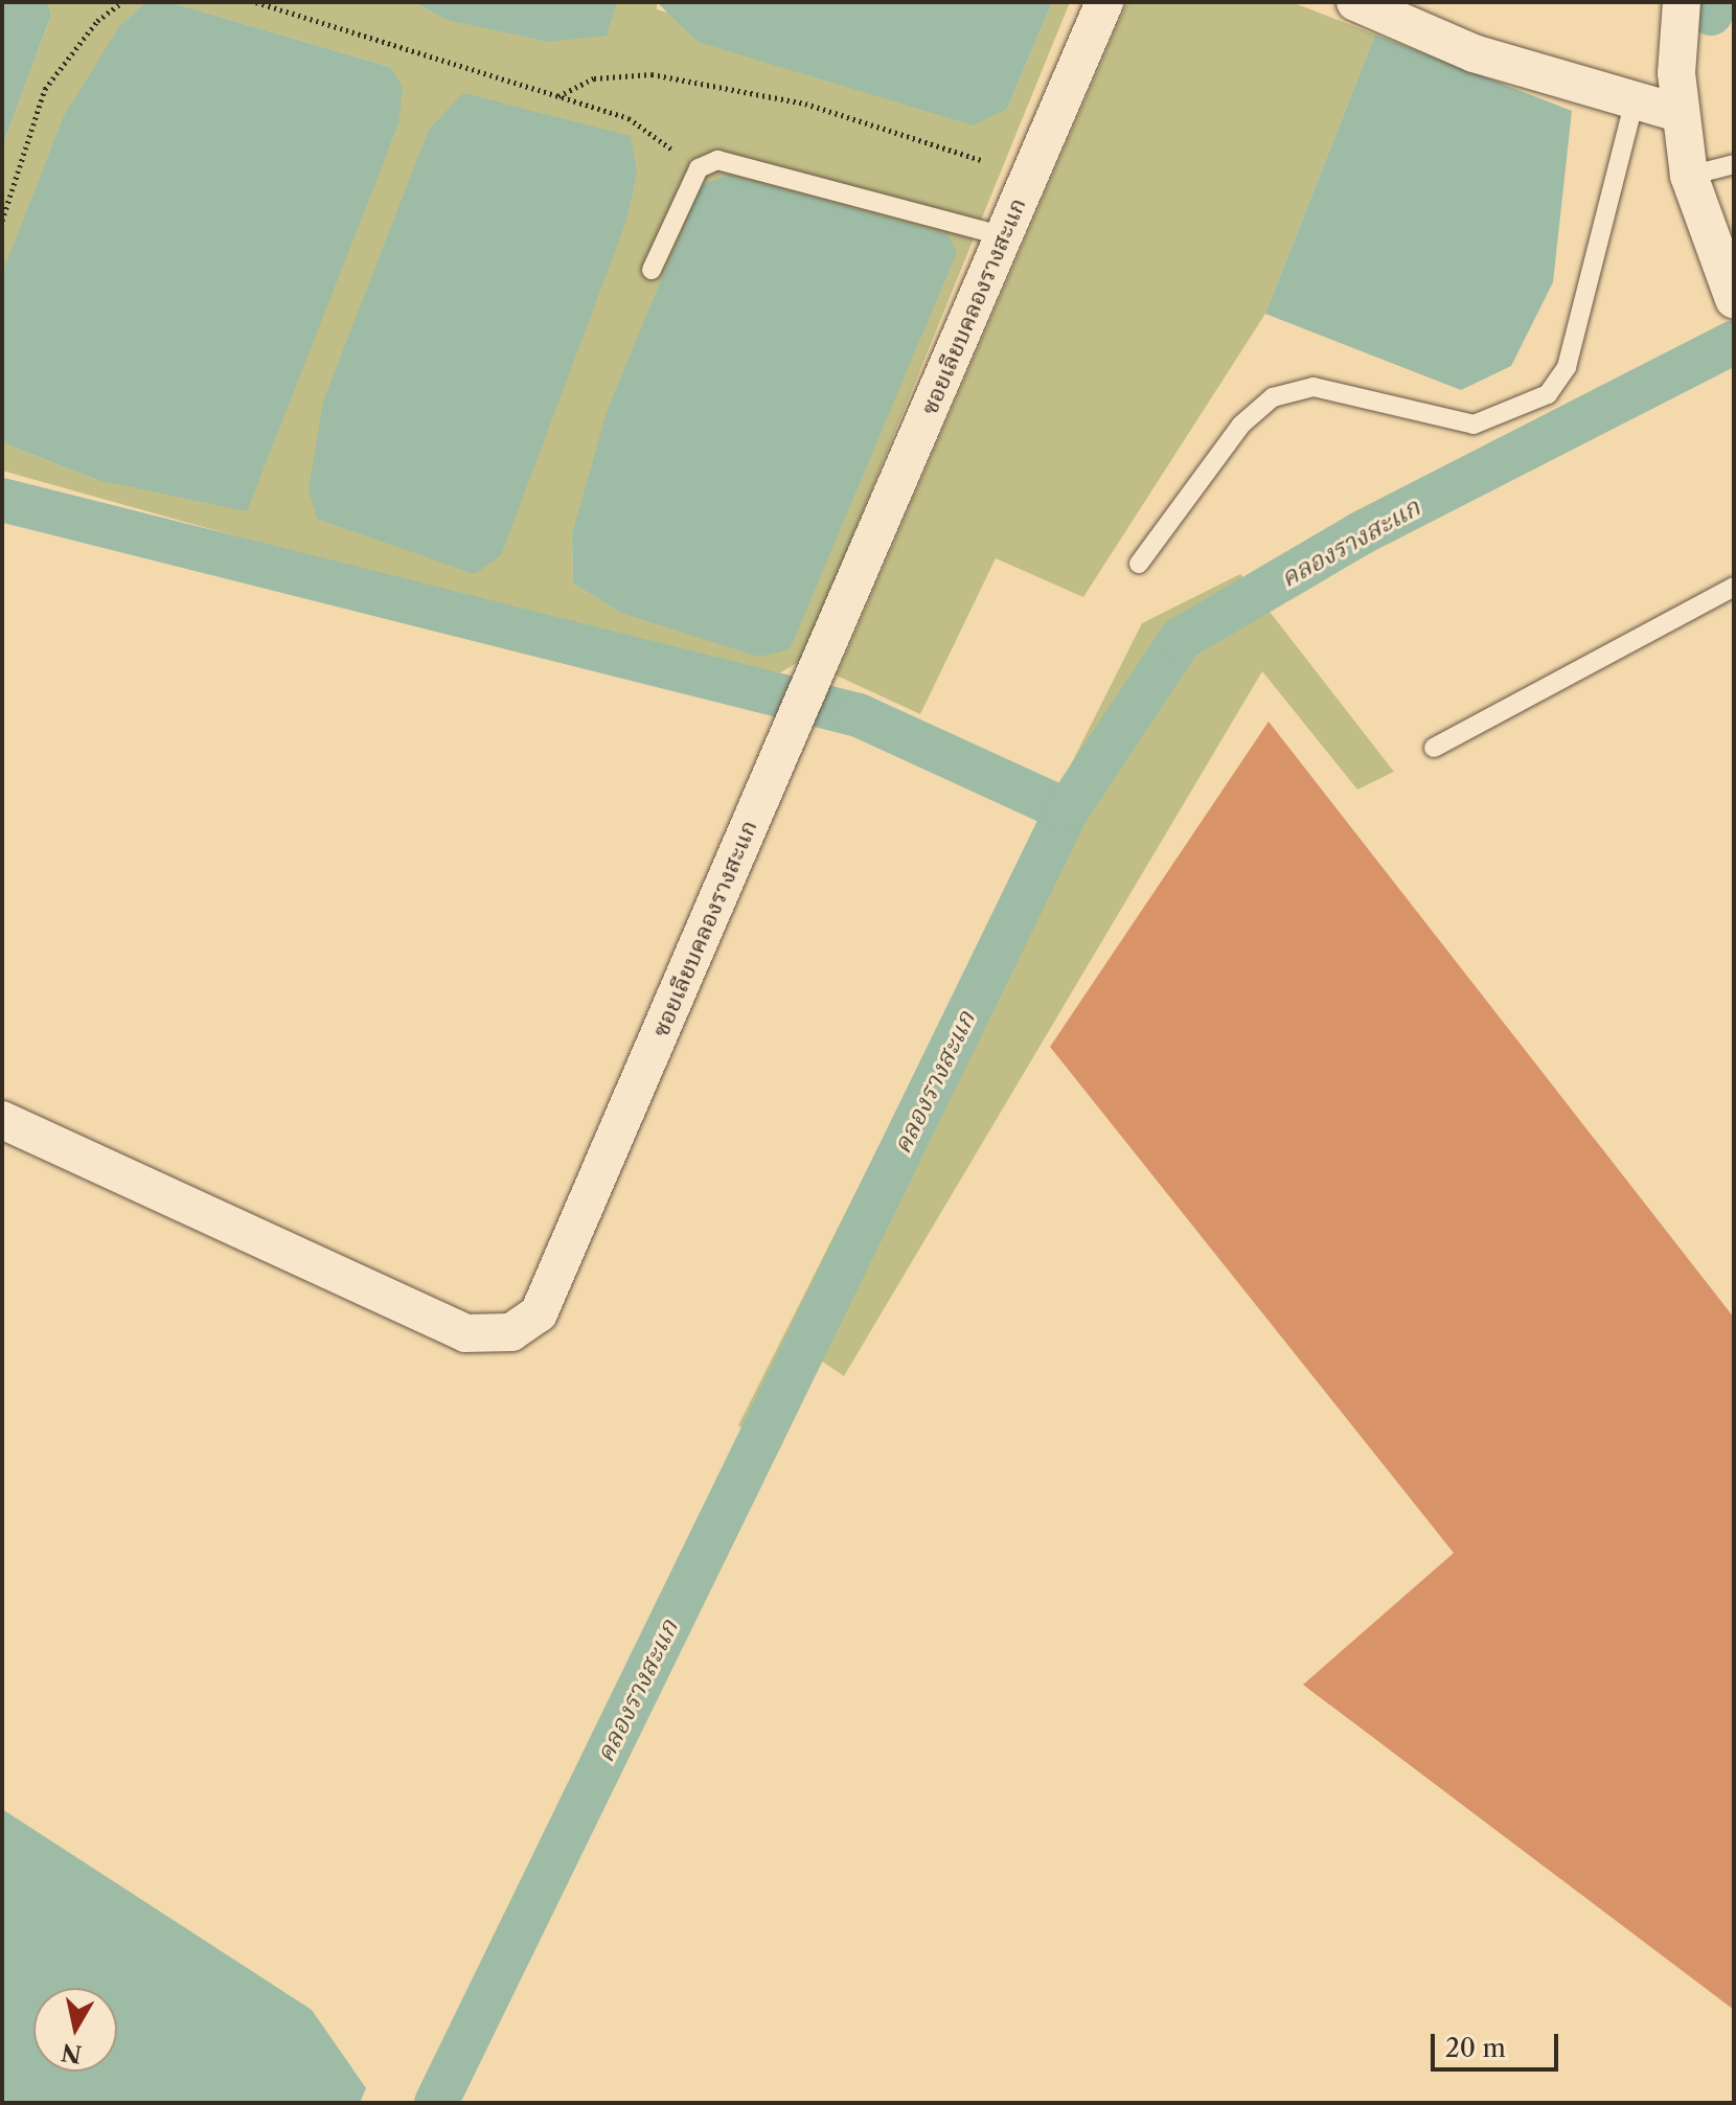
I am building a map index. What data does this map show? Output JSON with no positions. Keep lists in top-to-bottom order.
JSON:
{
  "streets": {
    "street": ["ซอยเลียบคลองรางสะแก"]
  },
  "water": ["คลองรางสะแก"],
  "scale_bar": "20 m",
  "north": "bottom"
}
